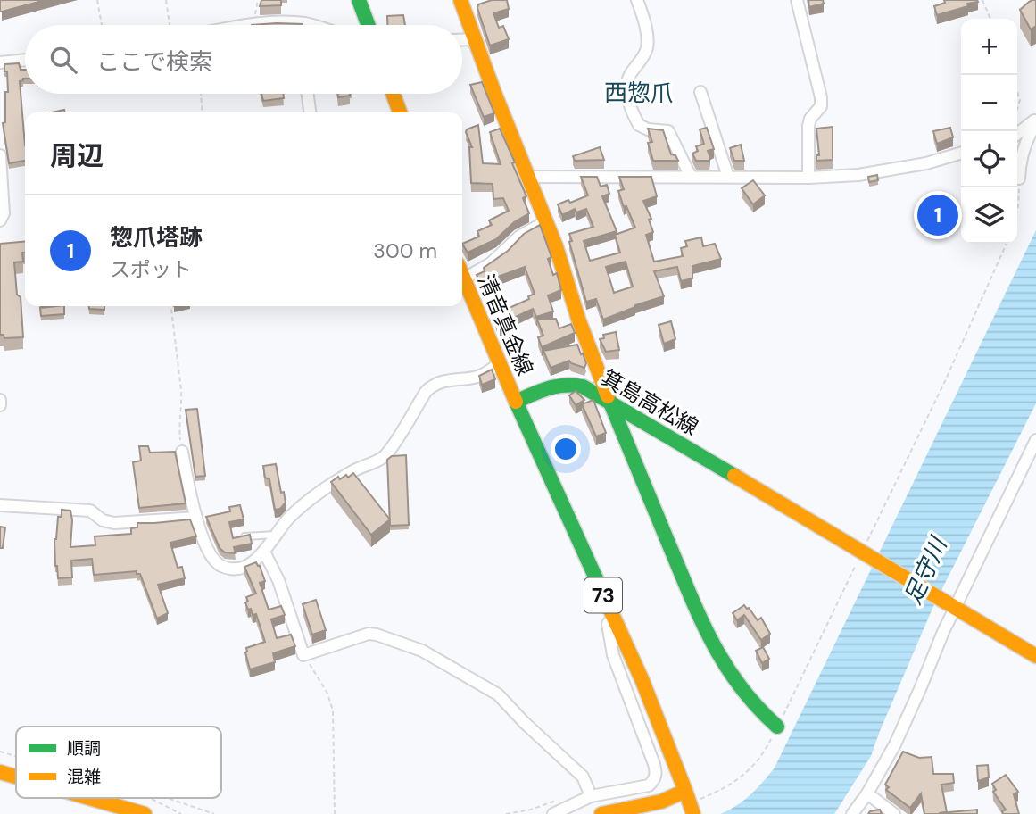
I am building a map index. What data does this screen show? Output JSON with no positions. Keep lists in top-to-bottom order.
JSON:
{
  "streets": {
    "main road": ["清音真金線", "箕島高松線", "73"]
  },
  "crossings": [
    ["清音真金線", "箕島高松線"],
    ["清音真金線", "73"],
    ["箕島高松線", "73"]
  ],
  "districts": ["西惣爪"],
  "water": ["足守川"],
  "legend": ["順調", "混雑"],
  "page": {
    "map_buttons": ["+", "−"],
    "search": "ここで検索",
    "heading": "周辺",
    "pins": "1",
    "list": [
      {
        "mark": "1",
        "name": "惣爪塔跡",
        "note": "スポット",
        "value": "300 m"
      }
    ]
  }
}
